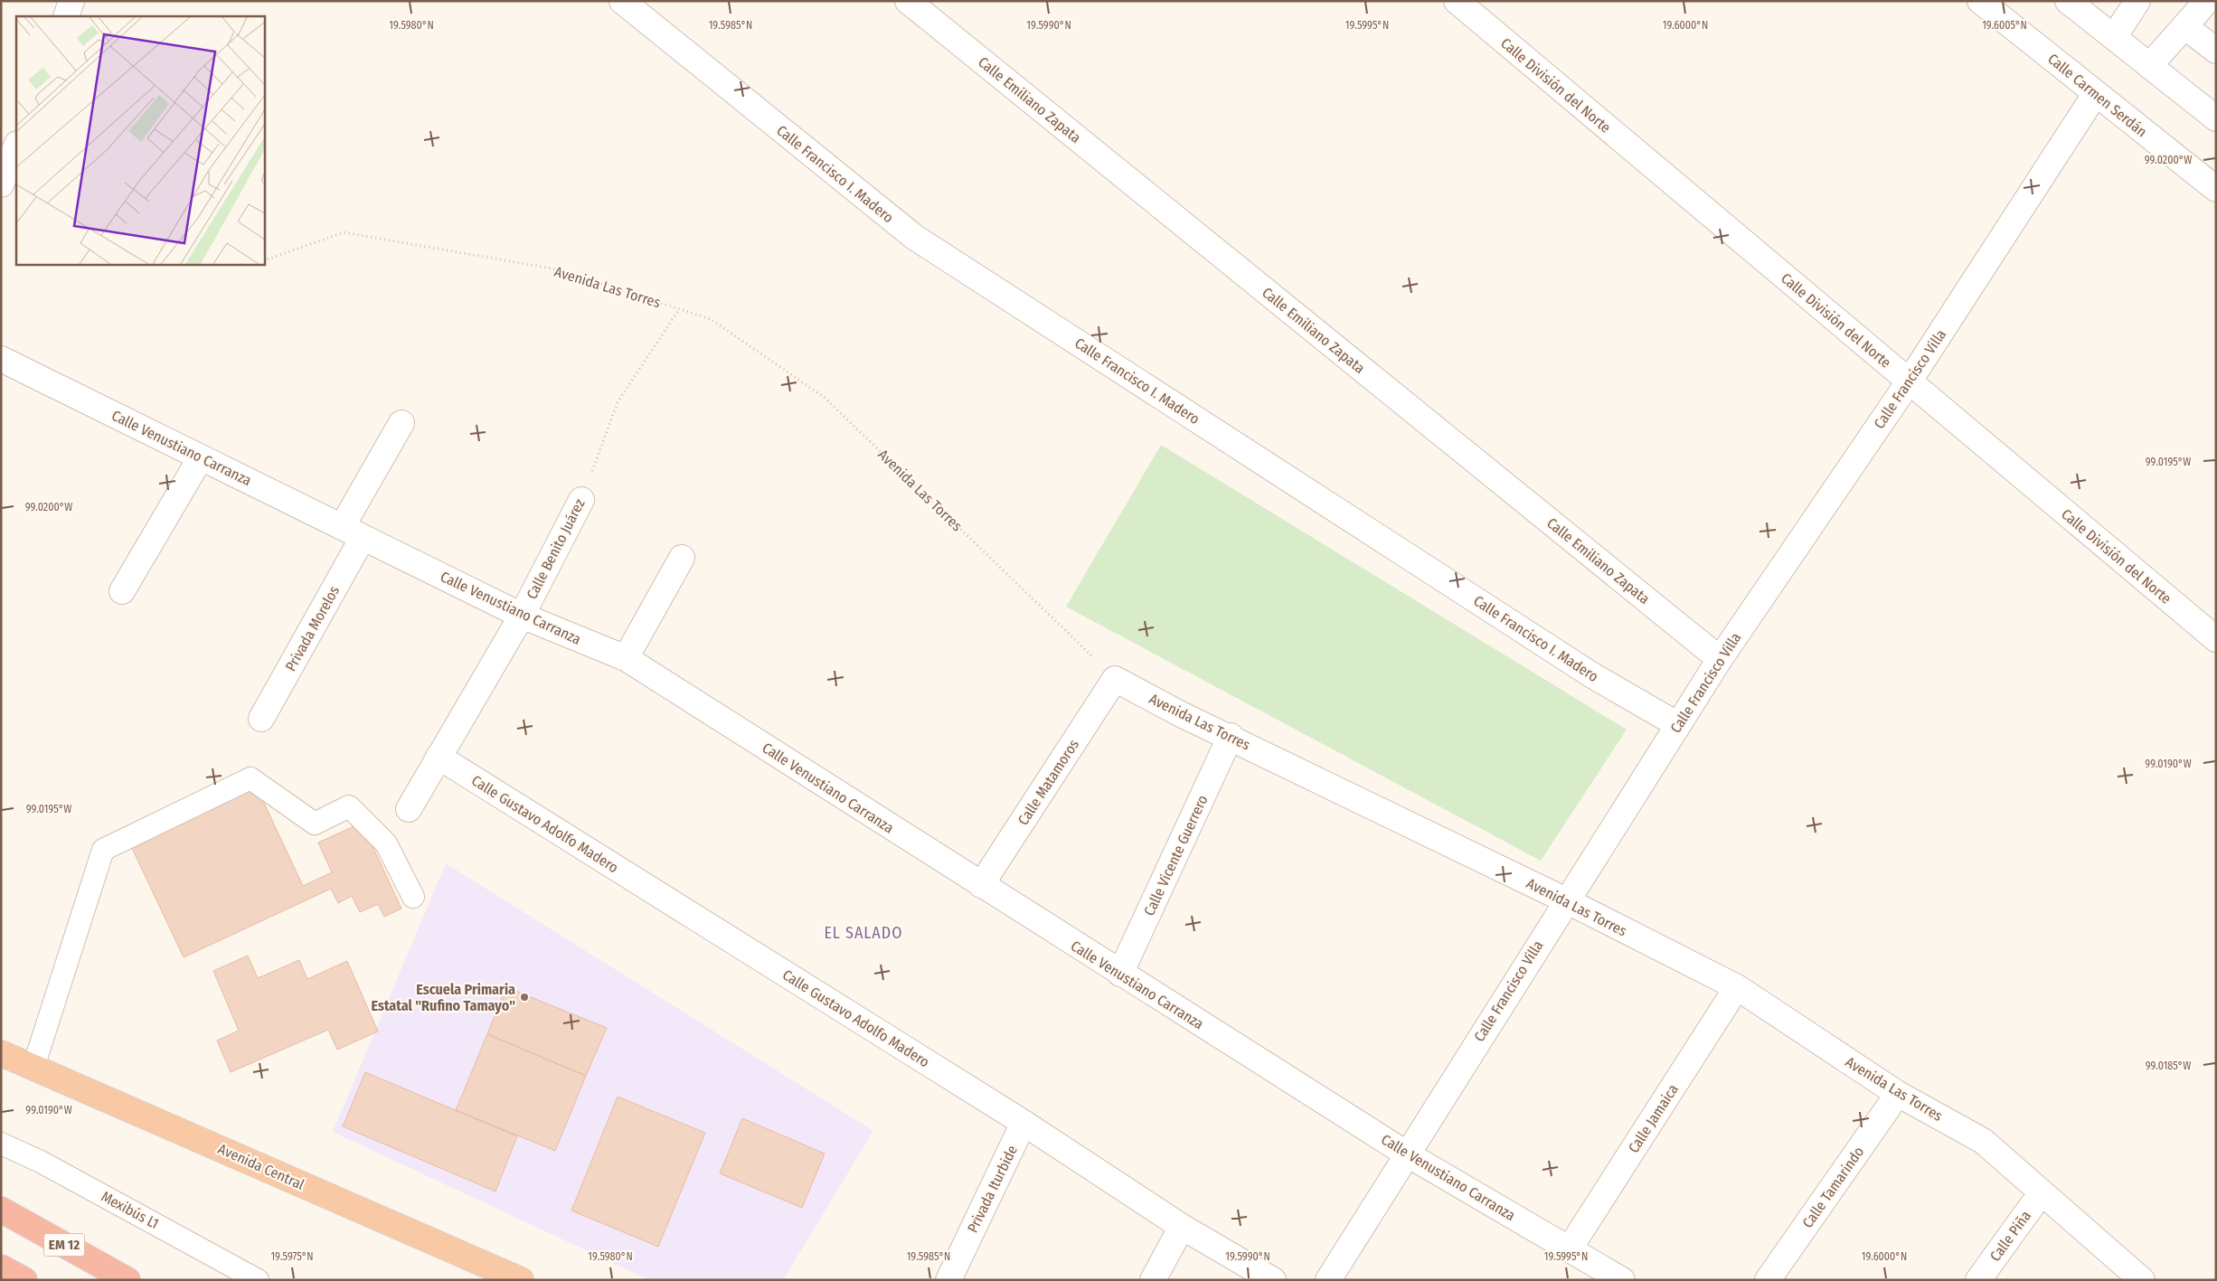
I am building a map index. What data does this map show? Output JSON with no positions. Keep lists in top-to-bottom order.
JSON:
{
  "streets": {
    "highway": ["Avenida Central", "EM 12"],
    "street": [
      "Calle División del Norte",
      "Calle Carmen Serdán",
      "Calle Emiliano Zapata",
      "Calle Francisco I. Madero",
      "Avenida Las Torres",
      "Calle Francisco Villa",
      "Calle Venustiano Carranza",
      "Calle Benito Juárez",
      "Privada Morelos",
      "Calle Matamoros",
      "Calle Gustavo Adolfo Madero",
      "Calle Vicente Guerrero",
      "Calle Jamaica",
      "Calle Tamarindo",
      "Privada Iturbide",
      "Calle Piña"
    ],
    "lane": ["Mexibús L1"]
  },
  "crossings": [
    ["Calle División del Norte", "Calle Francisco Villa"],
    ["Calle Carmen Serdán", "Calle Francisco Villa"],
    ["Calle Emiliano Zapata", "Calle Francisco Villa"],
    ["Calle Francisco I. Madero", "Calle Francisco Villa"],
    ["Avenida Las Torres", "Calle Francisco Villa"],
    ["Avenida Las Torres", "Calle Benito Juárez"],
    ["Avenida Las Torres", "Calle Matamoros"],
    ["Avenida Las Torres", "Calle Vicente Guerrero"],
    ["Avenida Las Torres", "Calle Jamaica"],
    ["Avenida Las Torres", "Calle Tamarindo"],
    ["Avenida Las Torres", "Calle Piña"],
    ["Calle Francisco Villa", "Calle Venustiano Carranza"],
    ["Calle Venustiano Carranza", "Calle Benito Juárez"],
    ["Calle Venustiano Carranza", "Privada Morelos"],
    ["Calle Venustiano Carranza", "Calle Matamoros"],
    ["Calle Venustiano Carranza", "Calle Vicente Guerrero"],
    ["Calle Venustiano Carranza", "Calle Jamaica"],
    ["Calle Benito Juárez", "Calle Gustavo Adolfo Madero"],
    ["Calle Gustavo Adolfo Madero", "Privada Iturbide"]
  ],
  "districts": ["EL SALADO"],
  "places": ["Escuela Primaria Estatal \"Rufino Tamayo\""],
  "coordinates": [
    "19.5980°N",
    "19.5985°N",
    "19.5990°N",
    "19.5995°N",
    "19.6000°N",
    "19.6005°N",
    "99.0200°W",
    "99.0195°W",
    "99.0190°W",
    "99.0185°W",
    "19.5975°N"
  ]
}
